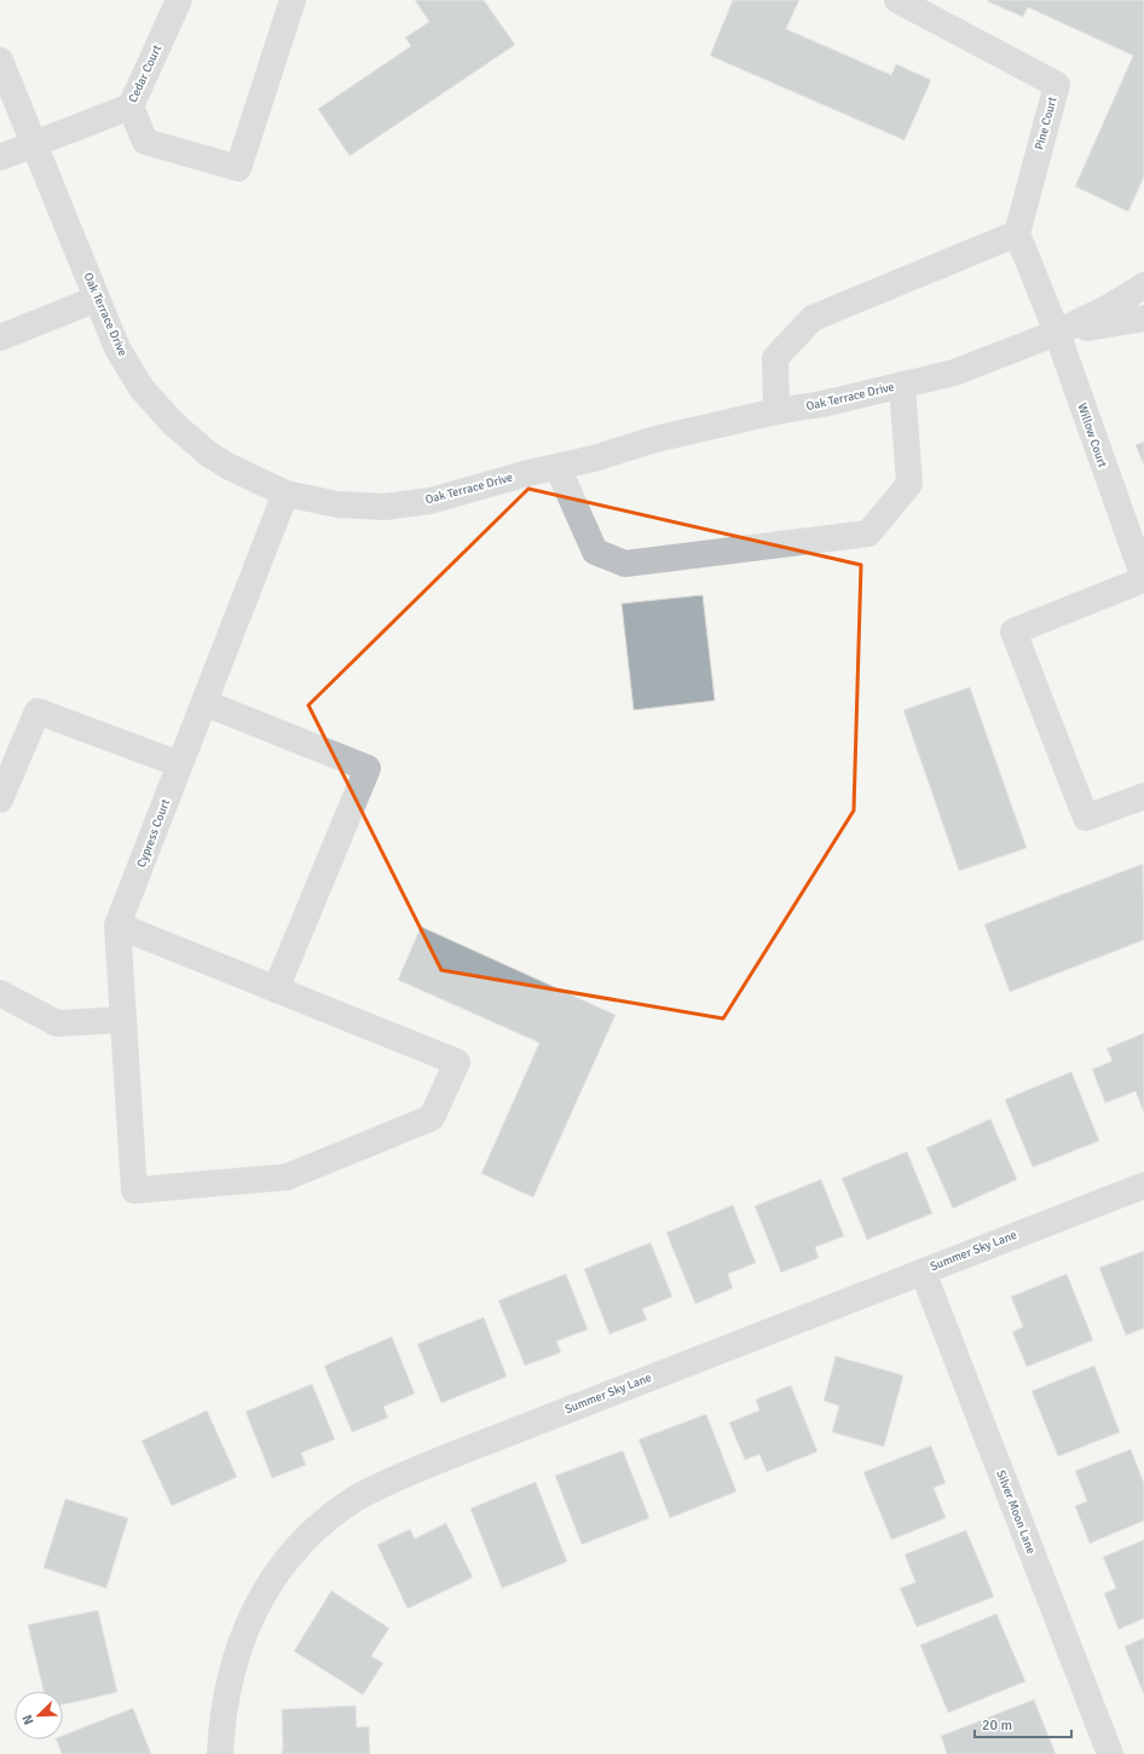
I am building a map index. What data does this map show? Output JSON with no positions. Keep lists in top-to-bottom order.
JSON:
{
  "streets": {
    "street": [
      "Cedar Court",
      "Pine Court",
      "Oak Terrace Drive",
      "Willow Court",
      "Cypress Court",
      "Summer Sky Lane",
      "Silver Moon Lane"
    ]
  },
  "crossings": [
    ["Cedar Court", "Oak Terrace Drive"],
    ["Oak Terrace Drive", "Willow Court"],
    ["Oak Terrace Drive", "Cypress Court"],
    ["Summer Sky Lane", "Silver Moon Lane"]
  ],
  "scale_bar": "20 m",
  "north": "bottom left"
}
